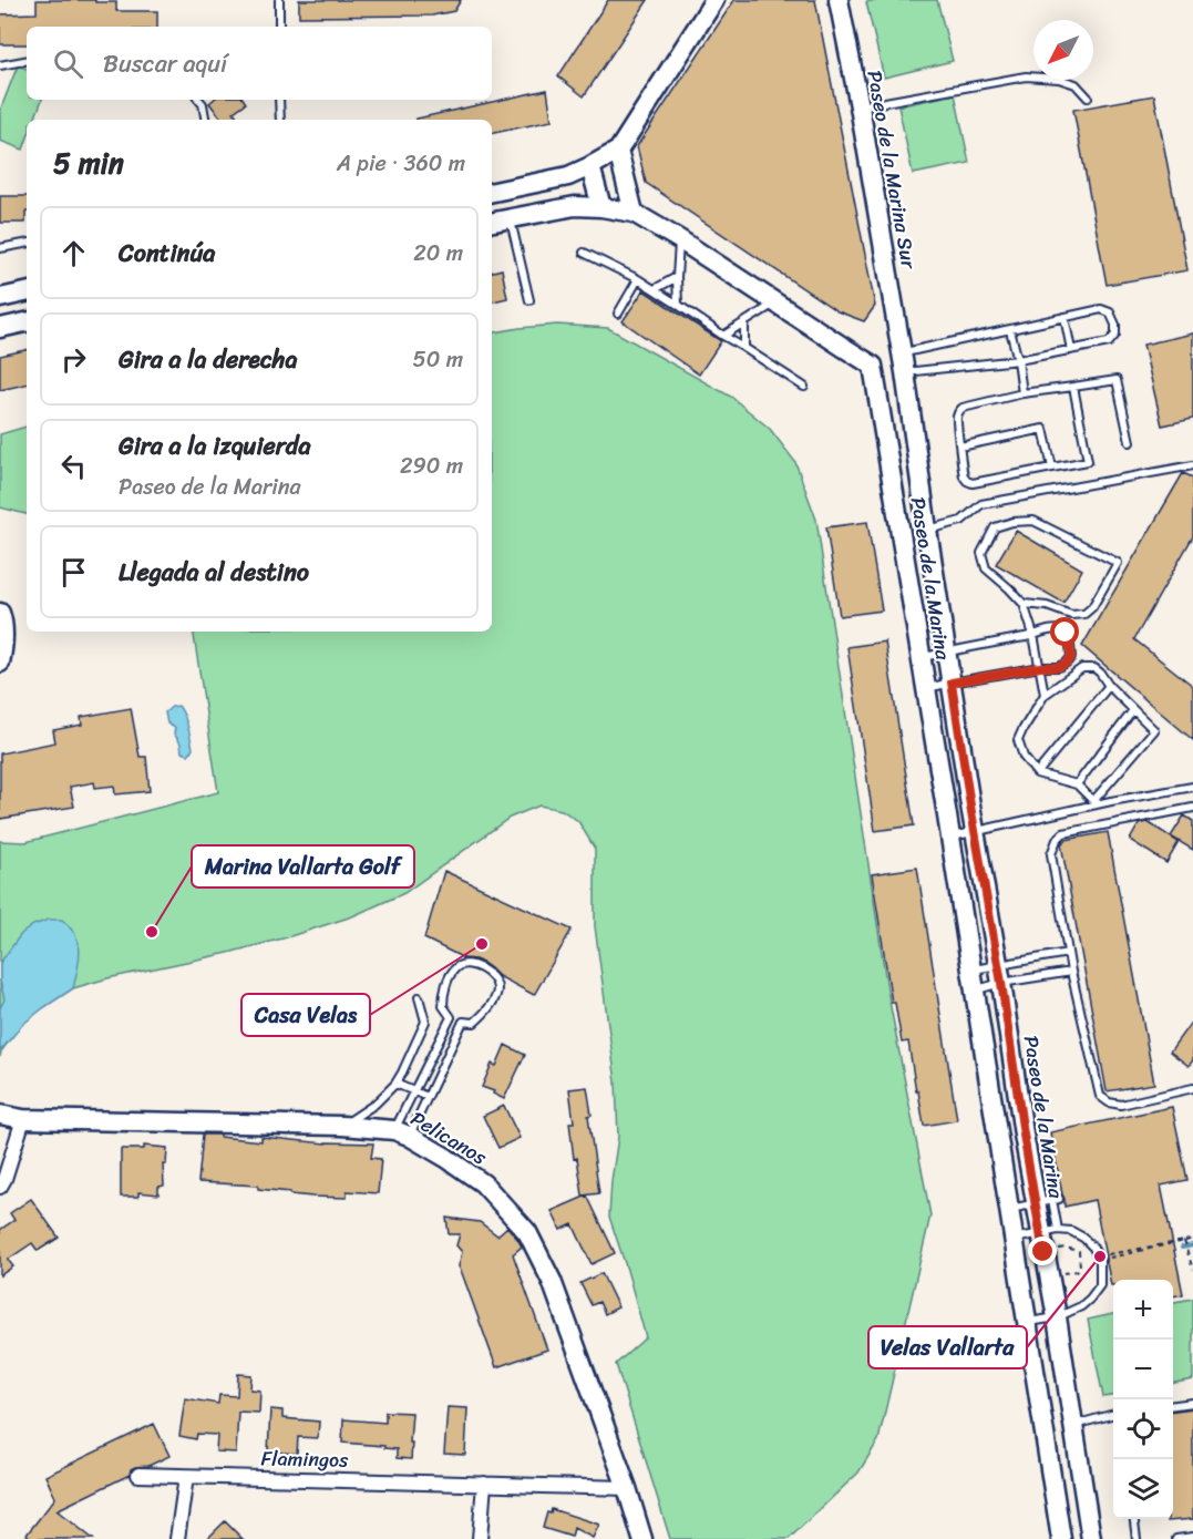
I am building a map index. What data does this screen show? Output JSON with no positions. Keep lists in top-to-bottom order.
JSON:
{
  "streets": {
    "street": [
      "Paseo de la Marina Sur",
      "Paseo de la Marina",
      "Pelicanos",
      "Flamingos"
    ]
  },
  "crossings": [
    ["Paseo de la Marina Sur", "Paseo de la Marina"],
    ["Pelicanos", "Flamingos"]
  ],
  "places": ["Marina Vallarta Golf", "Casa Velas", "Velas Vallarta"],
  "north": "bottom left",
  "page": {
    "search": "Buscar aquí",
    "heading": ["5 min", "A pie · 360 m"],
    "list": [
      ["Continúa", "20 m"],
      ["Gira a la derecha", "50 m"],
      ["Gira a la izquierda", "Paseo de la Marina", "290 m"],
      "Llegada al destino"
    ],
    "map_buttons": ["+", "−"]
  }
}
